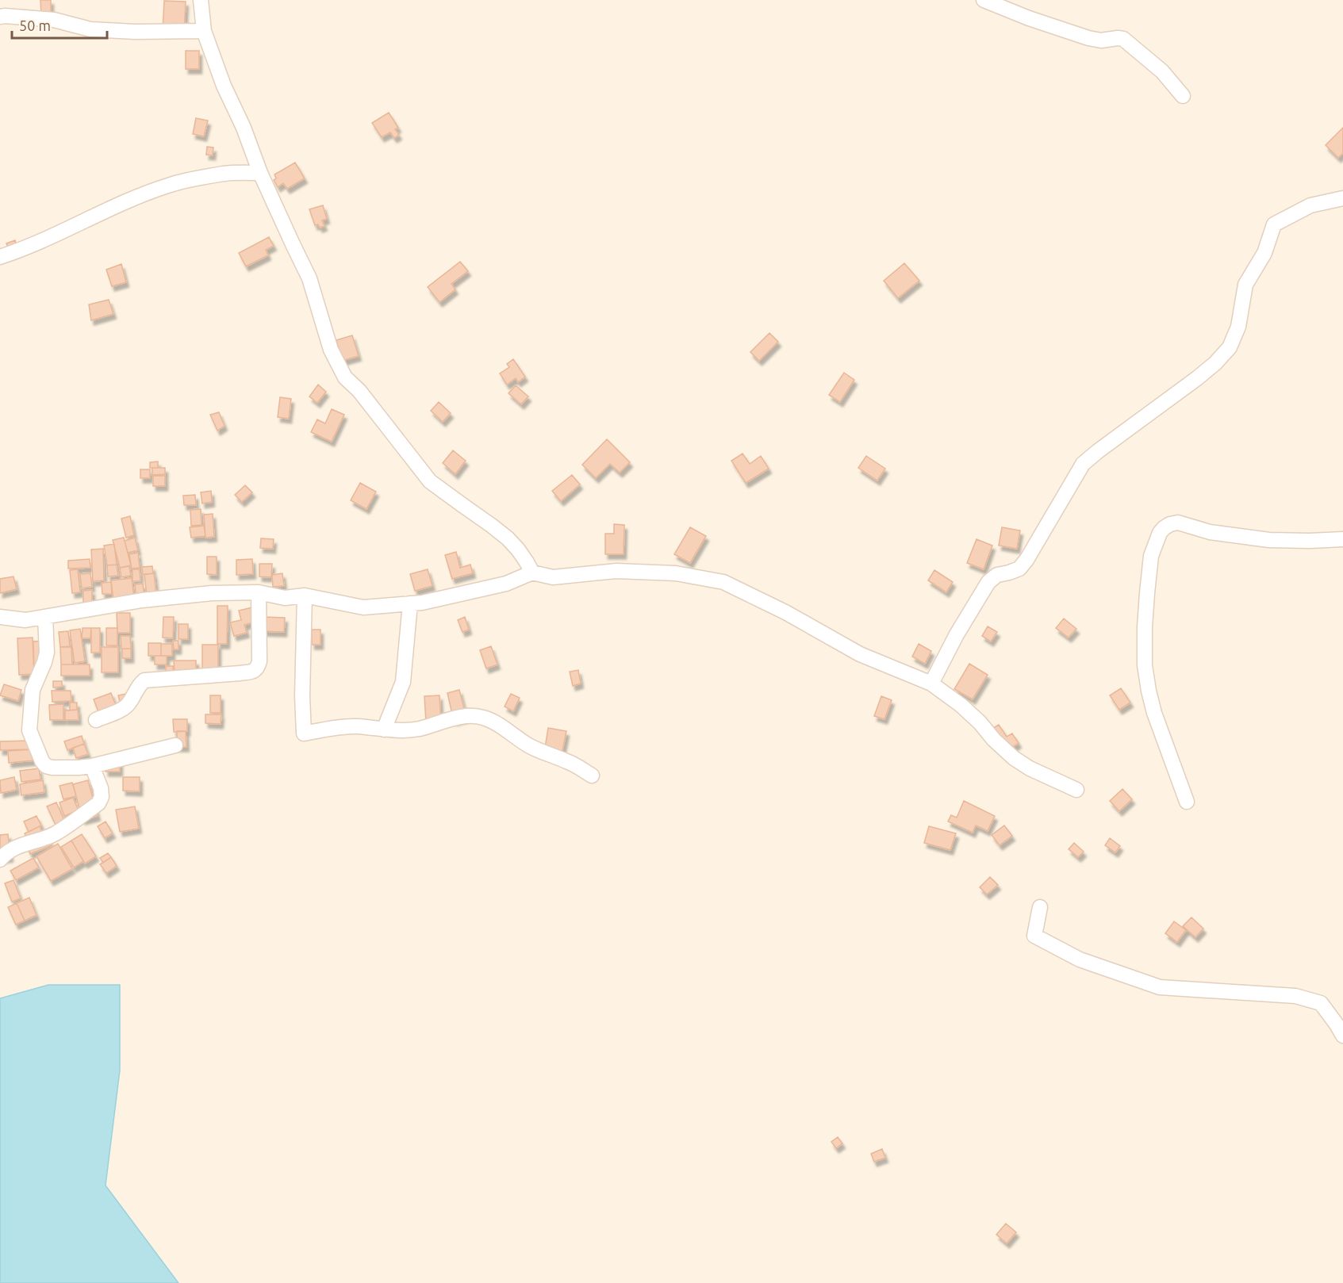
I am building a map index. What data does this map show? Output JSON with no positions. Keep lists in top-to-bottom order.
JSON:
{
  "scale_bar": "50 m"
}
